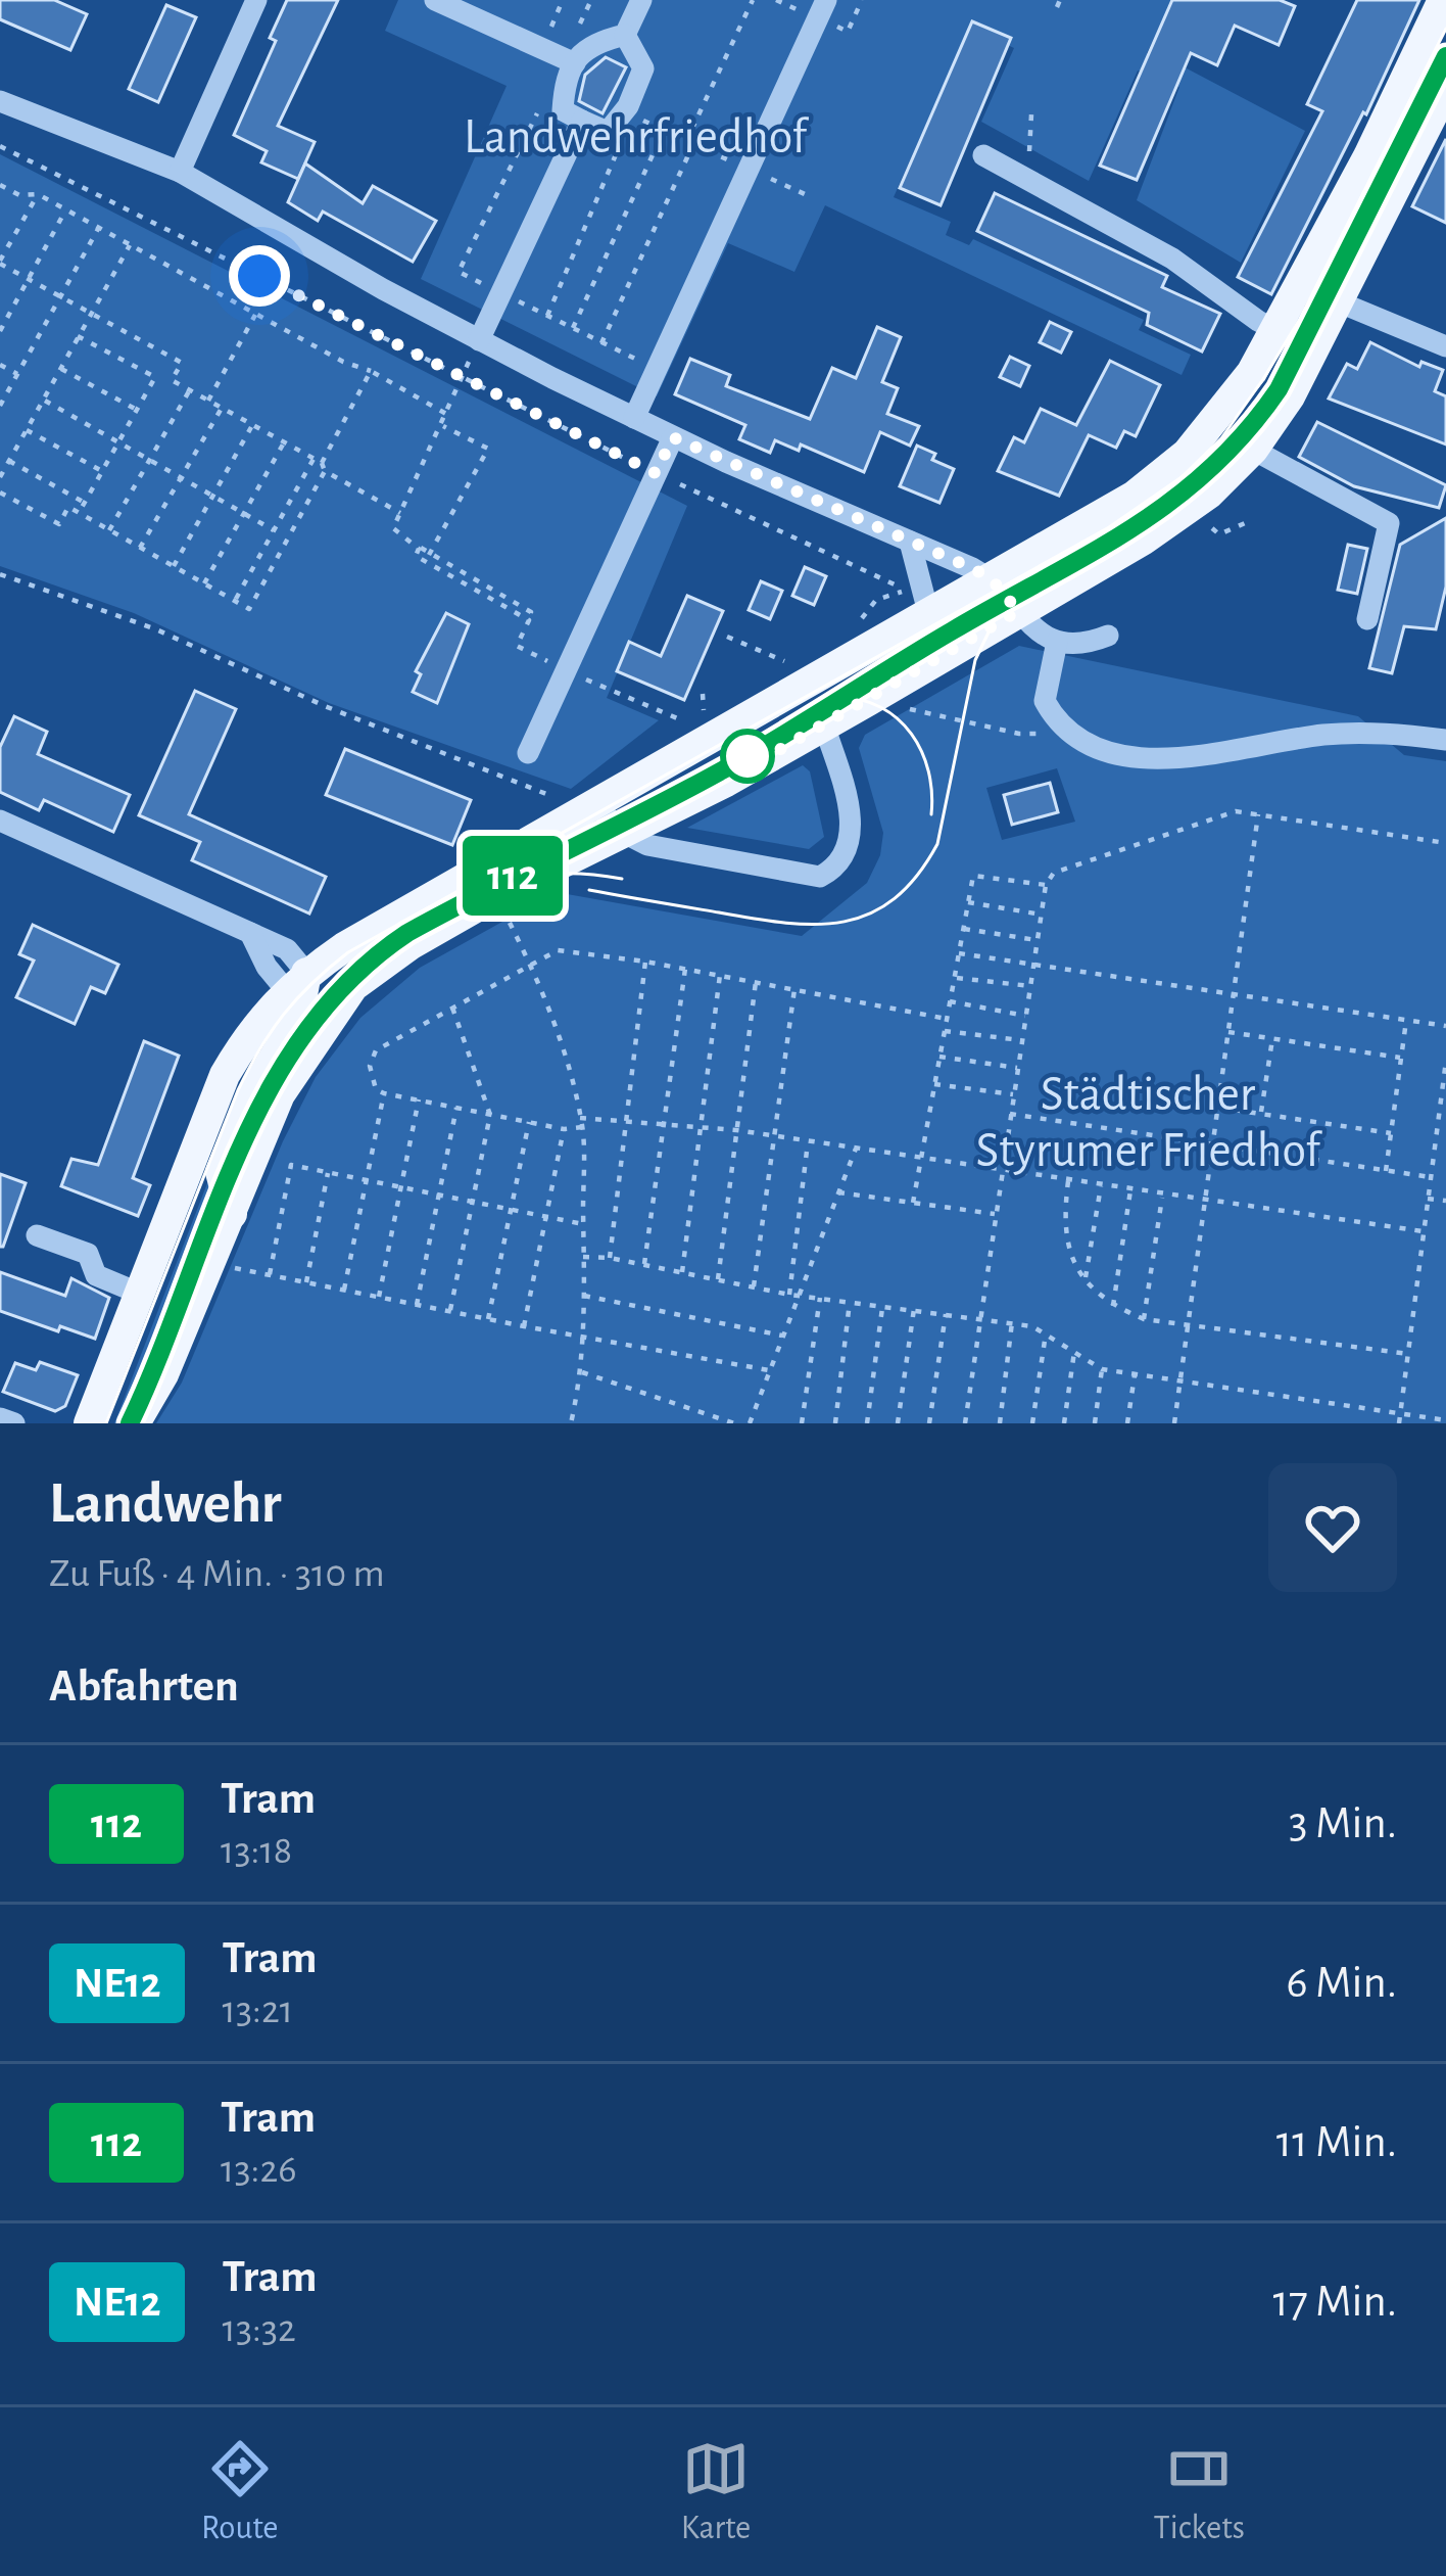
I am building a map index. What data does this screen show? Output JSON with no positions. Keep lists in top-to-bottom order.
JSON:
{
  "parks": ["Landwehrfriedhof", "Städtischer Styrumer Friedhof"],
  "lines": ["tram line 112"],
  "page": {
    "on_map": "112",
    "heading": [
      ["Landwehr", "Zu Fuß · 4 Min. · 310 m"],
      "Abfahrten"
    ],
    "list": [
      {
        "mark": "112",
        "name": "Tram",
        "note": "13:18",
        "value": "3 Min."
      },
      {
        "mark": "NE12",
        "name": "Tram",
        "note": "13:21",
        "value": "6 Min."
      },
      {
        "mark": "112",
        "name": "Tram",
        "note": "13:26",
        "value": "11 Min."
      },
      {
        "mark": "NE12",
        "name": "Tram",
        "note": "13:32",
        "value": "17 Min."
      }
    ],
    "tabs": ["Route", "Karte", "Tickets"]
  }
}
